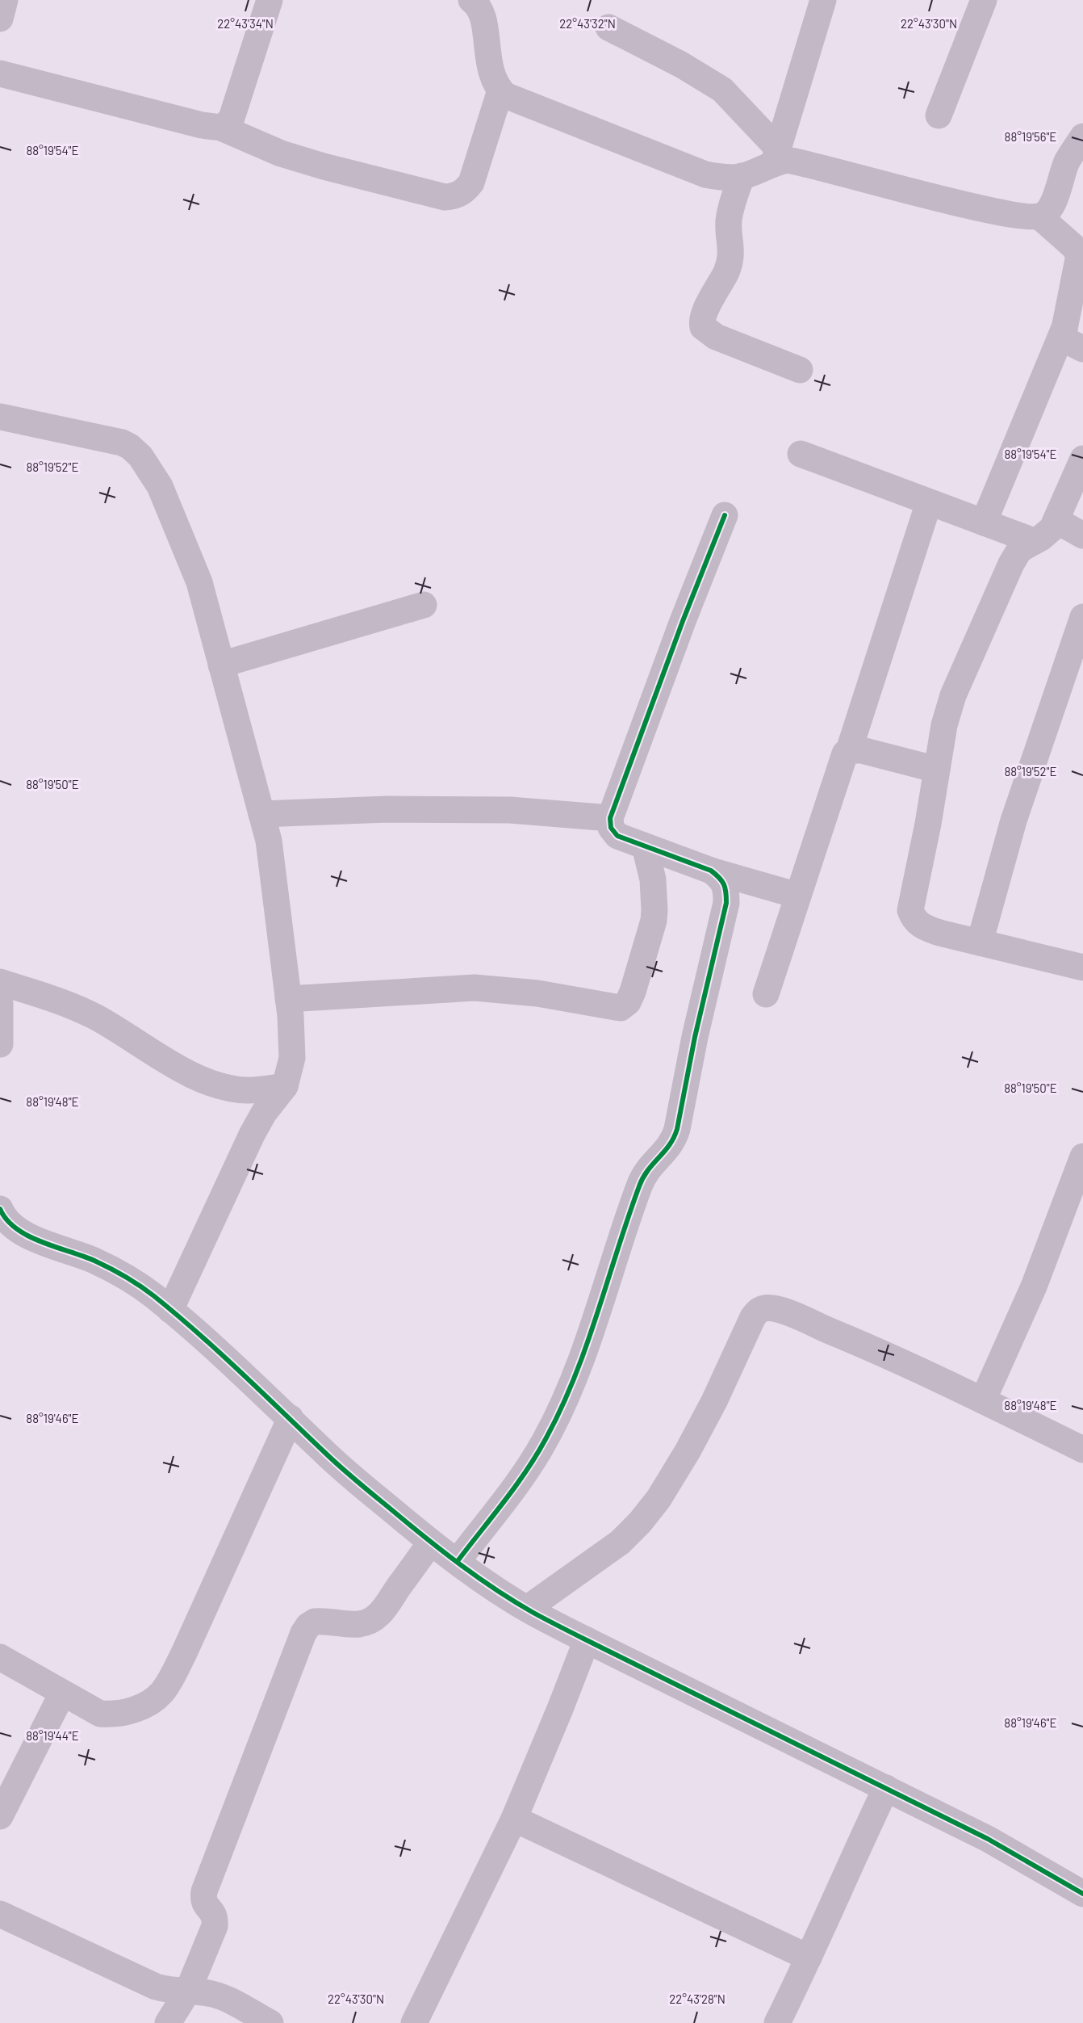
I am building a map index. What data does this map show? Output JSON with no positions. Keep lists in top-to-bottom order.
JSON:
{
  "coordinates": [
    "22°43'34\"N",
    "22°43'32\"N",
    "22°43'30\"N",
    "88°19'56\"E",
    "88°19'54\"E",
    "88°19'52\"E",
    "88°19'50\"E",
    "88°19'48\"E",
    "88°19'46\"E",
    "88°19'44\"E",
    "22°43'28\"N"
  ]
}
